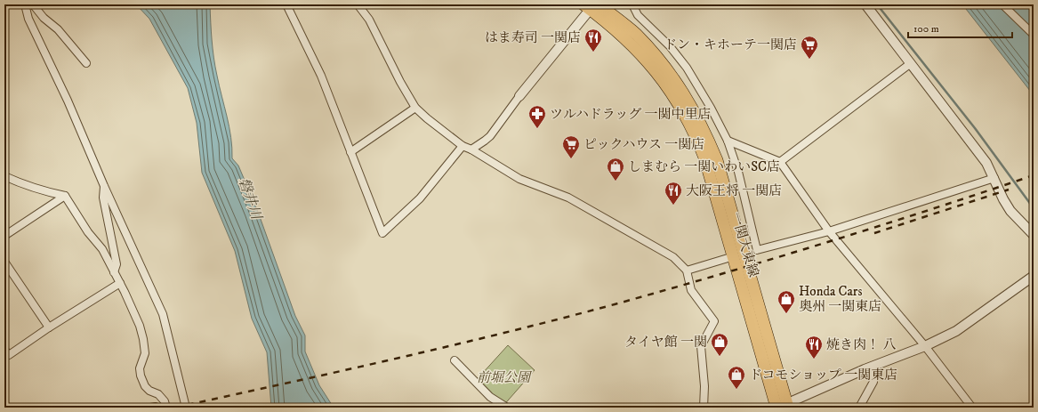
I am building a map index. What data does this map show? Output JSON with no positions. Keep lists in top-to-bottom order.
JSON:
{
  "streets": {
    "main road": ["一関大東線"]
  },
  "water": ["磐井川"],
  "parks": ["前堀公園"],
  "places": {
    "restaurant": ["はま寿司 一関店", "大阪王将 一関店", "焼き肉！ 八"],
    "supermarket": ["ドン・キホーテ一関店", "ピックハウス 一関店"],
    "pharmacy": ["ツルハドラッグ 一関中里店"],
    "shop": [
      "しまむら 一関いわいSC店",
      "Honda Cars 奥州 一関東店",
      "タイヤ館 一関",
      "ドコモショップ 一関東店"
    ]
  },
  "scale_bar": "100 m"
}
